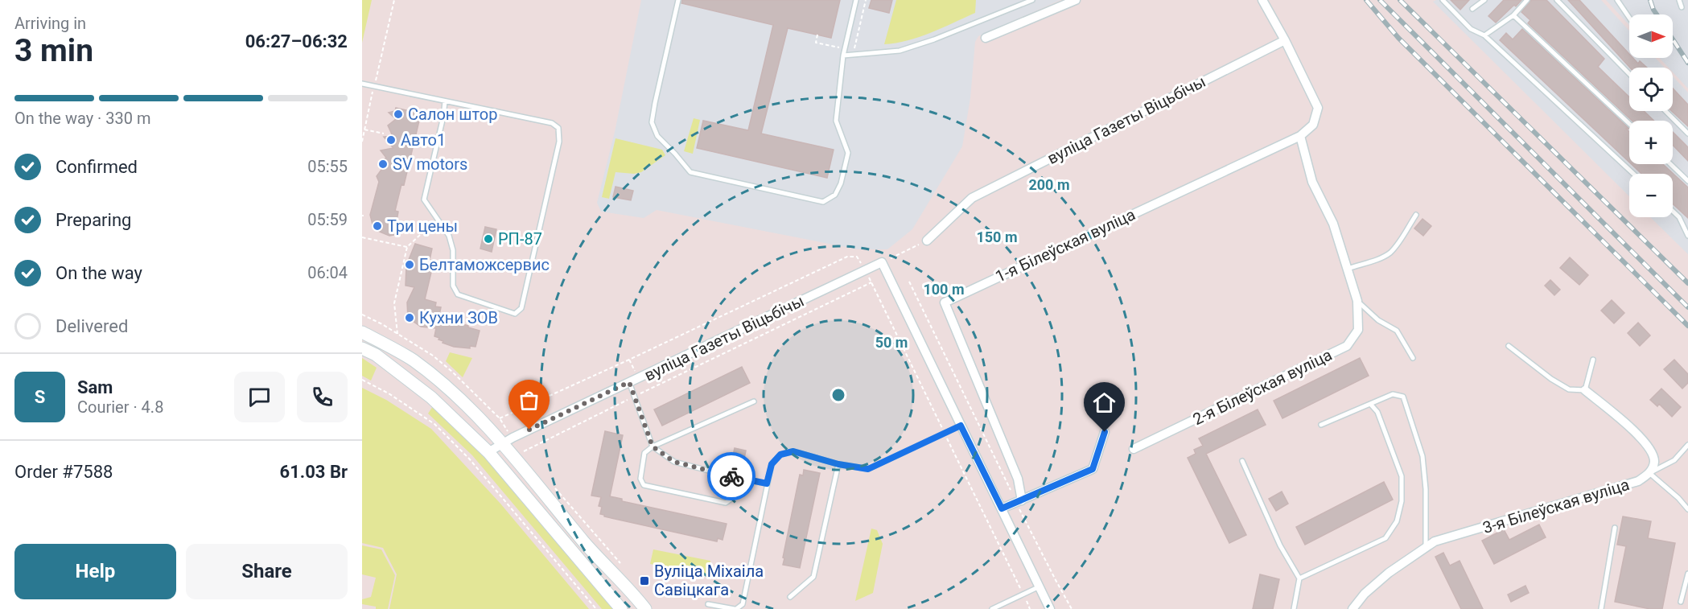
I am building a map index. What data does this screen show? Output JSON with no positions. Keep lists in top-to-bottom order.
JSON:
{
  "streets": {
    "street": [
      "вуліца Газеты Віцьбічы",
      "1-я Білеўская вуліца",
      "2-я Білеўская вуліца",
      "3-я Білеўская вуліца"
    ]
  },
  "crossings": [
    ["1-я Білеўская вуліца", "2-я Білеўская вуліца"]
  ],
  "places": {
    "other": [
      "Салон штор",
      "Авто1",
      "SV motors",
      "Три цены",
      "РП-87",
      "Белтаможсервис",
      "Кухни ЗОВ"
    ],
    "transit": ["Вуліца Міхаіла Савіцкага"]
  },
  "north": "right",
  "page": {
    "heading": ["3 min", "Arriving in", "06:27–06:32"],
    "panel": [
      "Sam",
      "Courier · 4.8",
      "Order #7588",
      "61.03 Br"
    ],
    "map_buttons": ["+", "−"],
    "bar": "On the way · 330 m",
    "list": [
      ["Confirmed", "05:55"],
      ["Preparing", "05:59"],
      ["On the way", "06:04"],
      "Delivered"
    ],
    "round": "S",
    "buttons": ["Help", "Share"]
  },
  "rings": [
    "200 m",
    "150 m",
    "100 m",
    "50 m"
  ]
}
